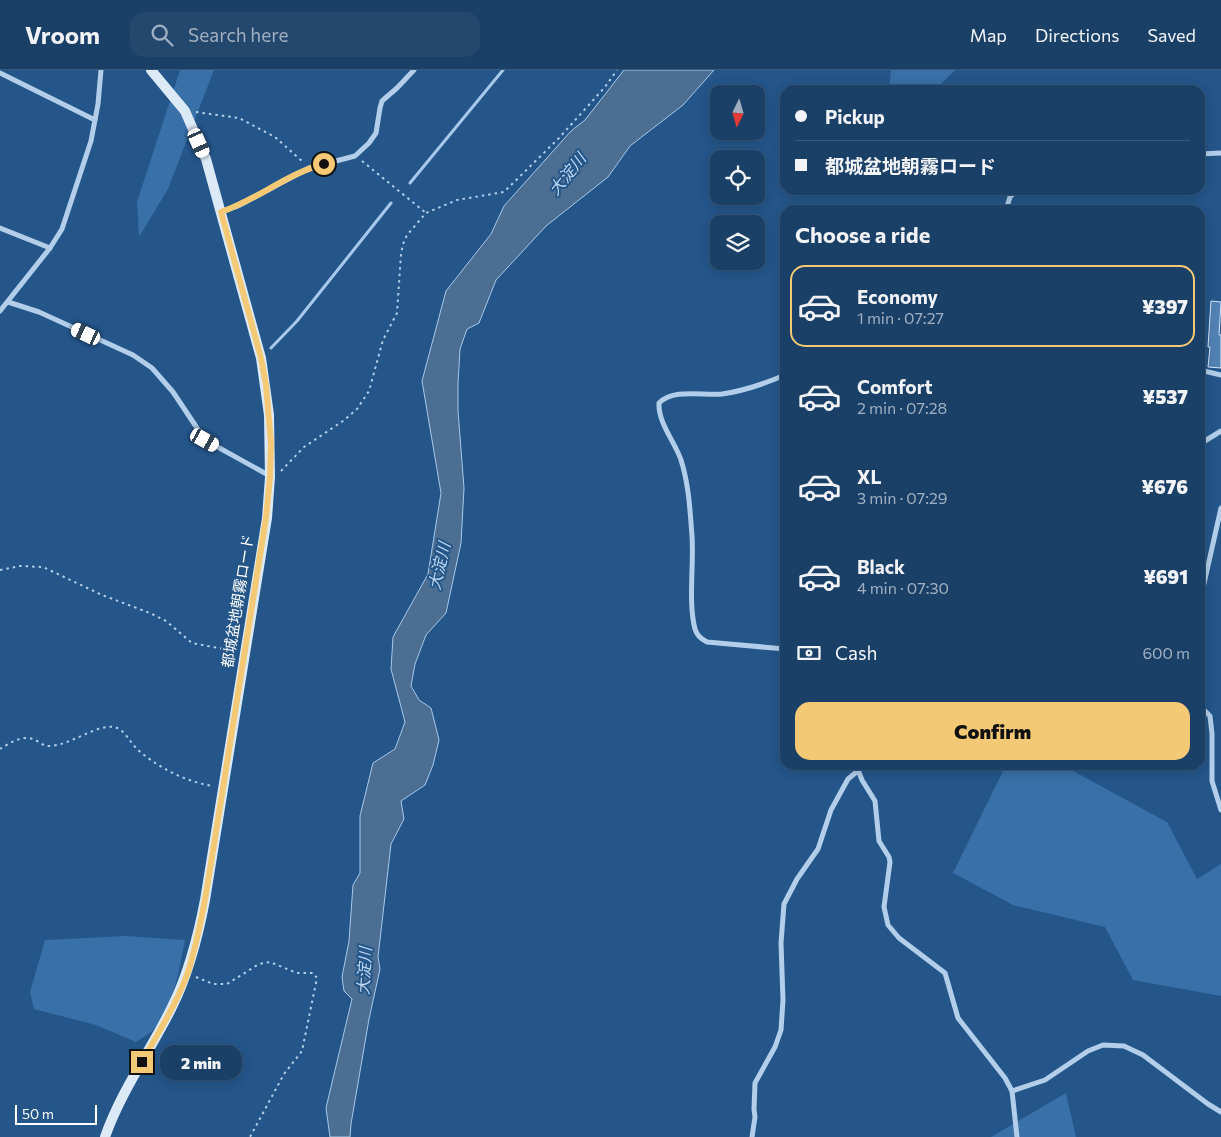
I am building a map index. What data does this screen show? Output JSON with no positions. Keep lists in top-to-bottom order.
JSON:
{
  "streets": {
    "street": ["都城盆地朝霧ロード"]
  },
  "water": ["大淀川"],
  "scale_bar": "50 m",
  "north": "bottom",
  "page": {
    "header": "Vroom",
    "search": "Search here",
    "nav": ["Map", "Directions", "Saved"],
    "banner": ["Pickup", "都城盆地朝霧ロード"],
    "heading": "Choose a ride",
    "list": [
      {
        "name": "Economy",
        "note": "1 min · 07:27",
        "value": "¥397"
      },
      {
        "name": "Comfort",
        "note": "2 min · 07:28",
        "value": "¥537"
      },
      {
        "name": "XL",
        "note": "3 min · 07:29",
        "value": "¥676"
      },
      {
        "name": "Black",
        "note": "4 min · 07:30",
        "value": "¥691"
      }
    ],
    "pay": ["Cash", "600 m"],
    "buttons": "Confirm",
    "bubble": "2 min",
    "scale": "50 m"
  }
}
